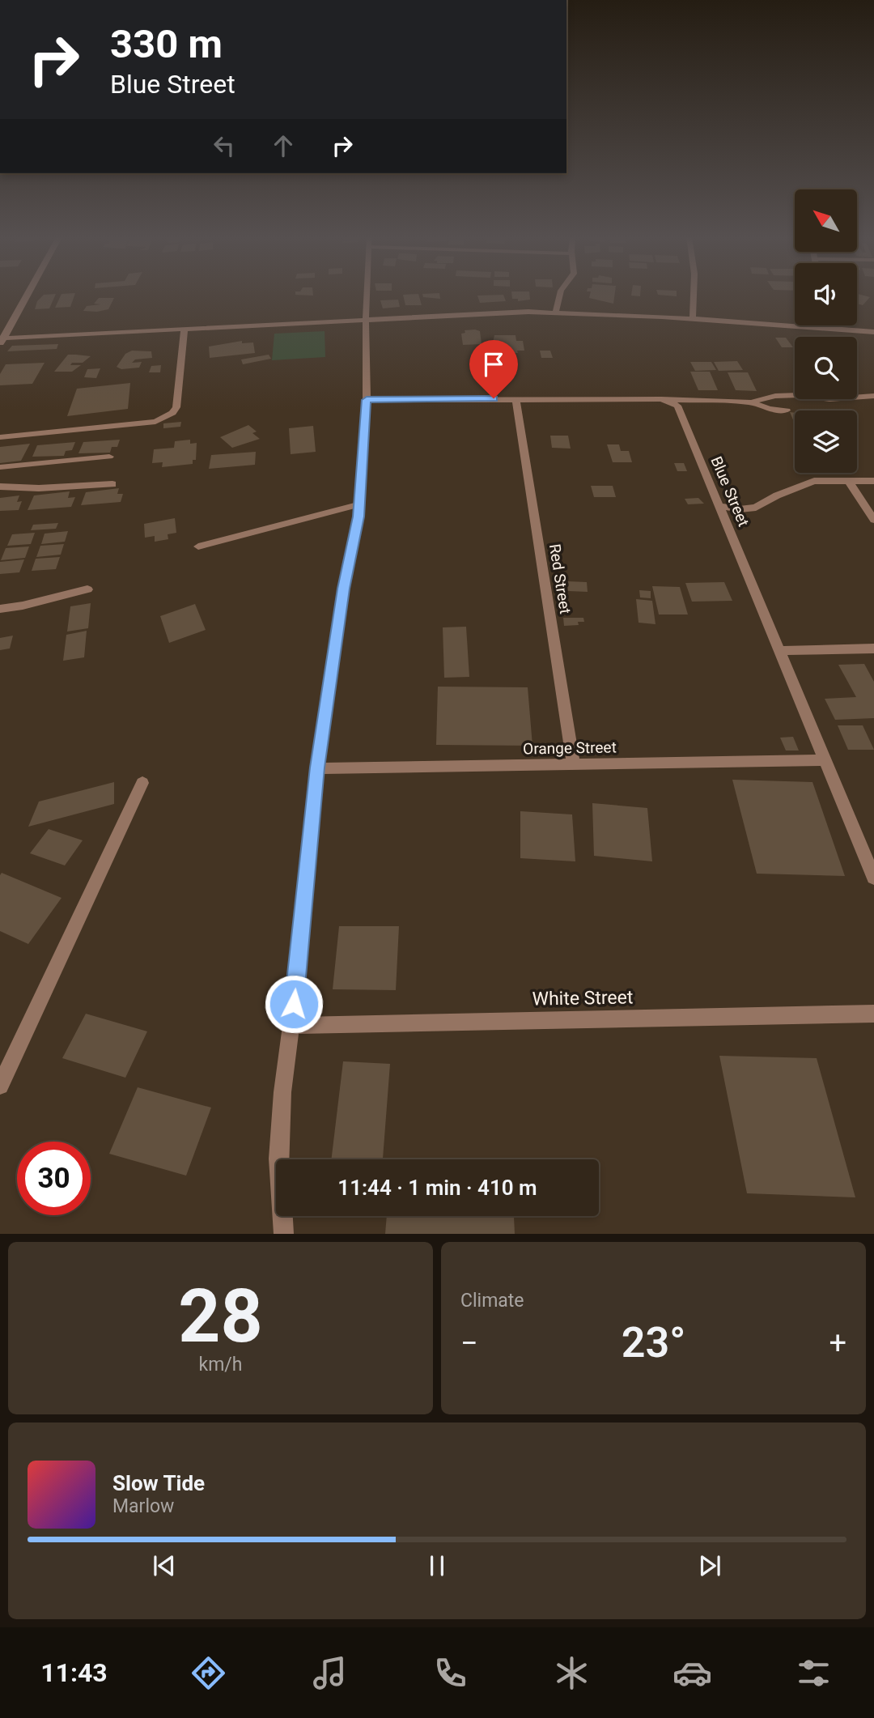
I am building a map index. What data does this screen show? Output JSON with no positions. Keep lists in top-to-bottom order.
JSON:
{
  "streets": {
    "street": [
      "Blue Street",
      "Red Street",
      "Orange Street",
      "White Street"
    ]
  },
  "crossings": [
    ["Blue Street", "Orange Street"],
    ["Red Street", "Orange Street"]
  ],
  "north": "top left",
  "page": {
    "turn": ["330 m", "Blue Street"],
    "limit": "30",
    "trip": "11:44 · 1 min · 410 m",
    "tile": [
      ["28", "km/h"],
      "Climate"
    ],
    "heat": ["−", "23°", "+"],
    "song": ["Slow Tide", "Marlow"],
    "tabs": "11:43"
  }
}
